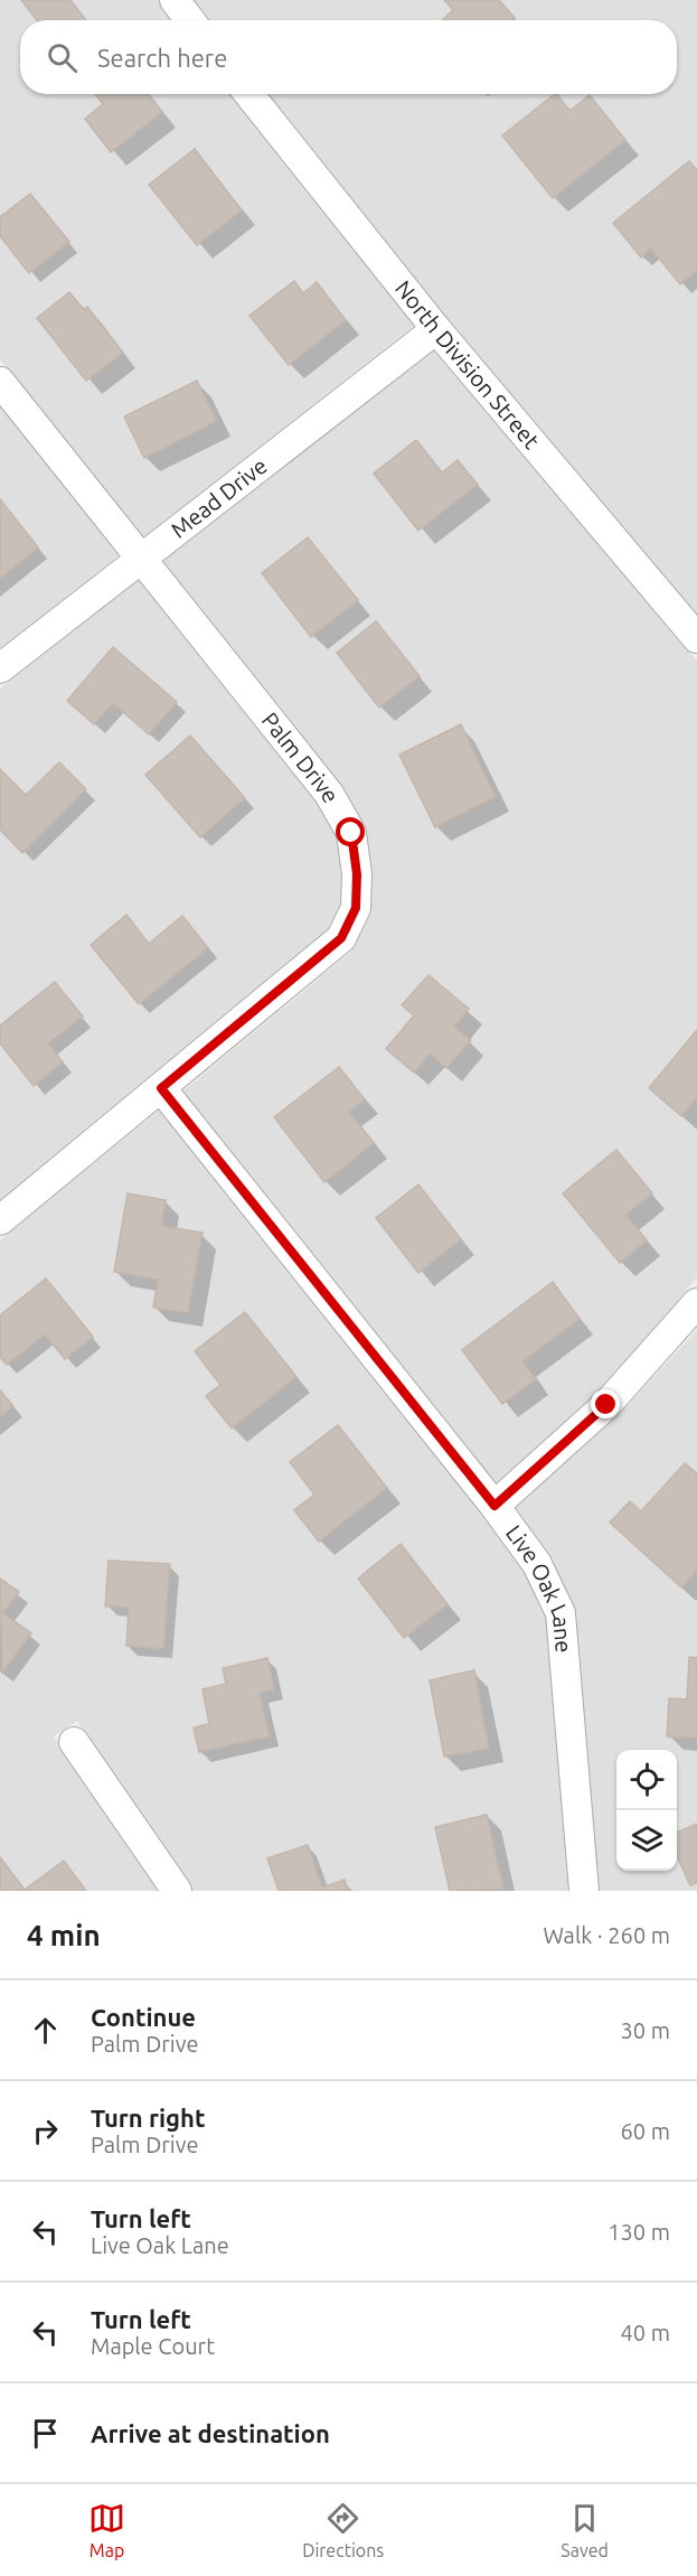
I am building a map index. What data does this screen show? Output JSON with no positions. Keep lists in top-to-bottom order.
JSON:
{
  "streets": {
    "street": [
      "North Division Street",
      "Mead Drive",
      "Palm Drive",
      "Live Oak Lane"
    ]
  },
  "crossings": [
    ["North Division Street", "Mead Drive"],
    ["Mead Drive", "Palm Drive"],
    ["Palm Drive", "Live Oak Lane"]
  ],
  "page": {
    "search": "Search here",
    "heading": ["4 min", "Walk · 260 m"],
    "list": [
      ["Continue", "Palm Drive", "30 m"],
      ["Turn right", "Palm Drive", "60 m"],
      ["Turn left", "Live Oak Lane", "130 m"],
      ["Turn left", "Maple Court", "40 m"],
      "Arrive at destination"
    ],
    "nav": ["Map", "Directions", "Saved"]
  }
}
